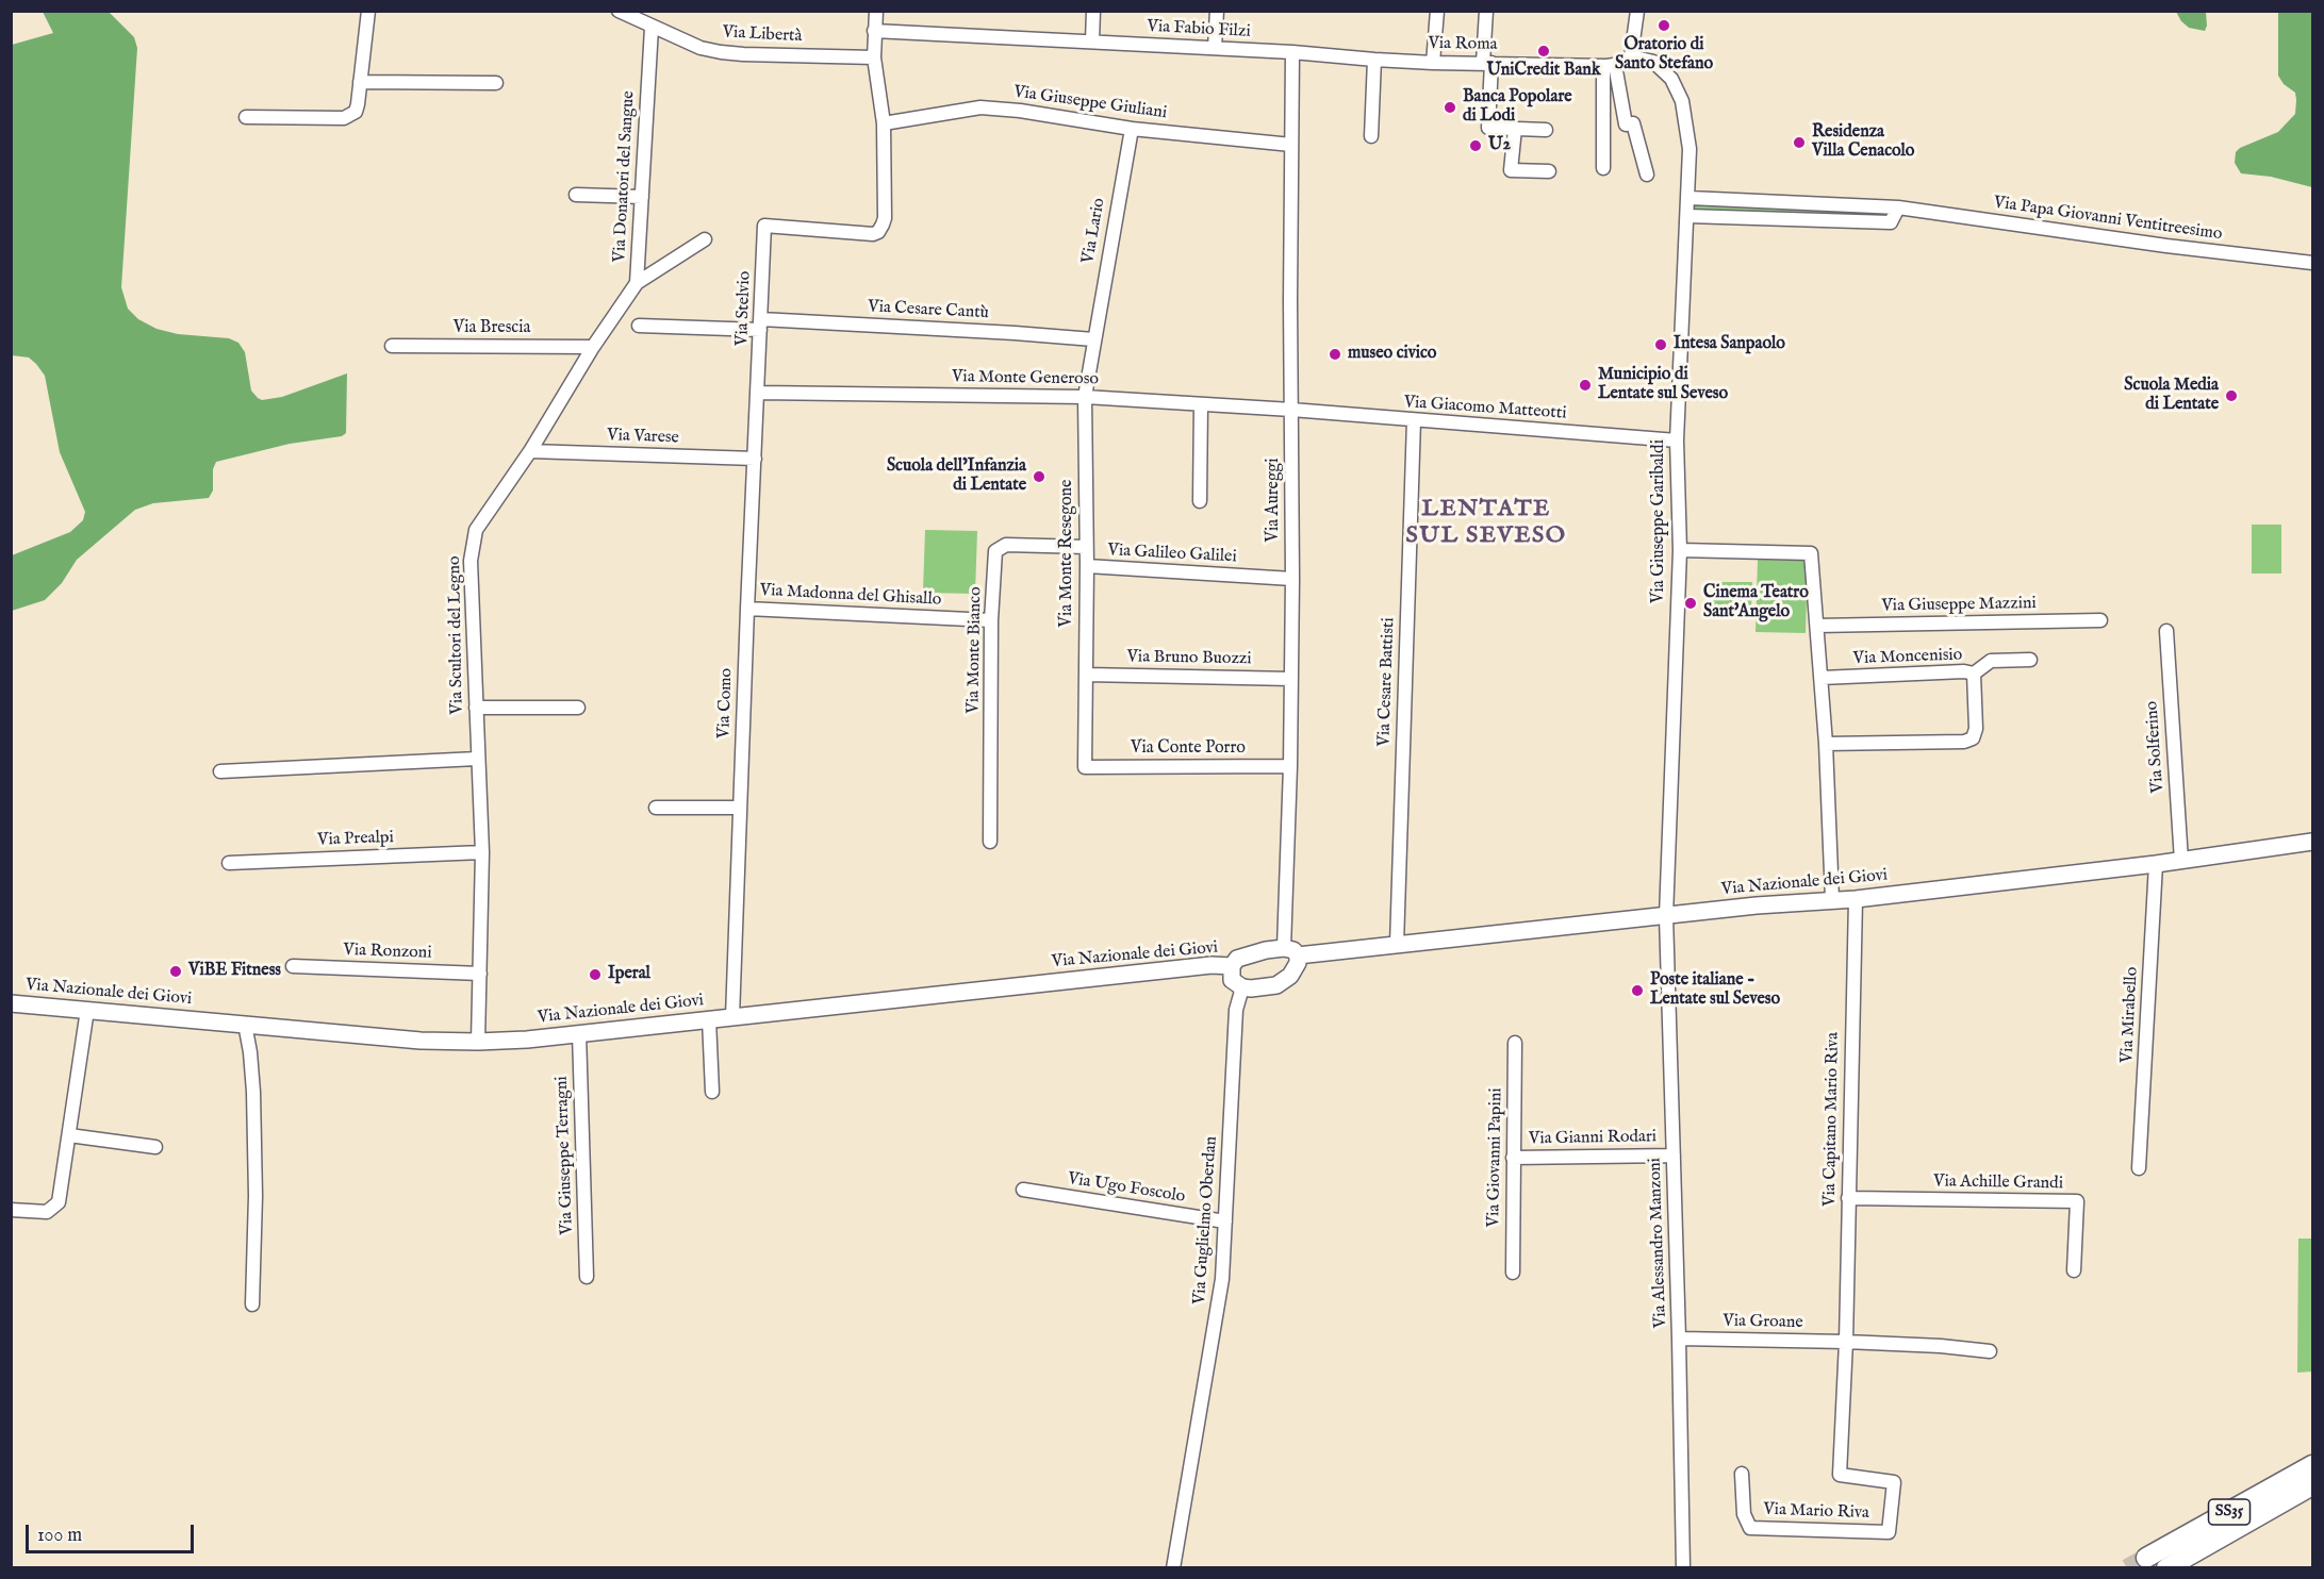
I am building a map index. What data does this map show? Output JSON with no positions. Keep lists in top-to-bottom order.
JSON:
{
  "streets": {
    "highway": ["SS35"],
    "main road": ["Via Nazionale dei Giovi"],
    "street": [
      "Via Fabio Filzi",
      "Via Libertà",
      "Via Roma",
      "Via Giuseppe Giuliani",
      "Via Donatori del Sangue",
      "Via Papa Giovanni Ventitreesimo",
      "Via Lario",
      "Via Stelvio",
      "Via Cesare Cantù",
      "Via Brescia",
      "Via Monte Generoso",
      "Via Giacomo Matteotti",
      "Via Varese",
      "Via Aureggi",
      "Via Giuseppe Garibaldi",
      "Via Monte Resegone",
      "Via Galileo Galilei",
      "Via Madonna del Ghisallo",
      "Via Giuseppe Mazzini",
      "Via Scultori del Legno",
      "Via Monte Bianco",
      "Via Moncenisio",
      "Via Bruno Buozzi",
      "Via Cesare Battisti",
      "Via Como",
      "Via Solferino",
      "Via Conte Porro",
      "Via Prealpi",
      "Via Ronzoni",
      "Via Mirabello",
      "Via Capitano Mario Riva",
      "Via Gianni Rodari",
      "Via Giuseppe Terragni",
      "Via Giovanni Papini",
      "Via Achille Grandi",
      "Via Ugo Foscolo",
      "Via Guglielmo Oberdan",
      "Via Alessandro Manzoni",
      "Via Groane",
      "Via Mario Riva"
    ]
  },
  "crossings": [
    ["Via Fabio Filzi", "Via Roma"],
    ["Via Fabio Filzi", "Via Aureggi"],
    ["Via Libertà", "Via Donatori del Sangue"],
    ["Via Roma", "Via Aureggi"],
    ["Via Giuseppe Giuliani", "Via Lario"],
    ["Via Giuseppe Giuliani", "Via Stelvio"],
    ["Via Giuseppe Giuliani", "Via Aureggi"],
    ["Via Donatori del Sangue", "Via Brescia"],
    ["Via Donatori del Sangue", "Via Varese"],
    ["Via Donatori del Sangue", "Via Scultori del Legno"],
    ["Via Papa Giovanni Ventitreesimo", "Via Giuseppe Garibaldi"],
    ["Via Lario", "Via Cesare Cantù"],
    ["Via Lario", "Via Monte Resegone"],
    ["Via Stelvio", "Via Cesare Cantù"],
    ["Via Stelvio", "Via Monte Generoso"],
    ["Via Stelvio", "Via Como"],
    ["Via Cesare Cantù", "Via Monte Resegone"],
    ["Via Monte Generoso", "Via Giacomo Matteotti"],
    ["Via Monte Generoso", "Via Aureggi"],
    ["Via Monte Generoso", "Via Monte Resegone"],
    ["Via Monte Generoso", "Via Como"],
    ["Via Giacomo Matteotti", "Via Aureggi"],
    ["Via Giacomo Matteotti", "Via Giuseppe Garibaldi"],
    ["Via Giacomo Matteotti", "Via Cesare Battisti"],
    ["Via Varese", "Via Scultori del Legno"],
    ["Via Varese", "Via Como"],
    ["Via Aureggi", "Via Galileo Galilei"],
    ["Via Aureggi", "Via Bruno Buozzi"],
    ["Via Aureggi", "Via Conte Porro"],
    ["Via Aureggi", "Via Nazionale dei Giovi"],
    ["Via Giuseppe Garibaldi", "Via Nazionale dei Giovi"],
    ["Via Giuseppe Garibaldi", "Via Alessandro Manzoni"],
    ["Via Monte Resegone", "Via Galileo Galilei"],
    ["Via Monte Resegone", "Via Monte Bianco"],
    ["Via Monte Resegone", "Via Bruno Buozzi"],
    ["Via Monte Resegone", "Via Conte Porro"],
    ["Via Madonna del Ghisallo", "Via Monte Bianco"],
    ["Via Madonna del Ghisallo", "Via Como"],
    ["Via Scultori del Legno", "Via Prealpi"],
    ["Via Scultori del Legno", "Via Nazionale dei Giovi"],
    ["Via Scultori del Legno", "Via Ronzoni"],
    ["Via Cesare Battisti", "Via Nazionale dei Giovi"],
    ["Via Como", "Via Nazionale dei Giovi"],
    ["Via Solferino", "Via Nazionale dei Giovi"],
    ["Via Nazionale dei Giovi", "Via Mirabello"],
    ["Via Nazionale dei Giovi", "Via Capitano Mario Riva"],
    ["Via Nazionale dei Giovi", "Via Giuseppe Terragni"],
    ["Via Nazionale dei Giovi", "Via Guglielmo Oberdan"],
    ["Via Nazionale dei Giovi", "Via Alessandro Manzoni"],
    ["Via Capitano Mario Riva", "Via Achille Grandi"],
    ["Via Capitano Mario Riva", "Via Groane"],
    ["Via Capitano Mario Riva", "Via Mario Riva"],
    ["Via Gianni Rodari", "Via Giovanni Papini"],
    ["Via Gianni Rodari", "Via Alessandro Manzoni"],
    ["Via Ugo Foscolo", "Via Guglielmo Oberdan"],
    ["Via Alessandro Manzoni", "Via Groane"],
    ["Via Groane", "Via Mario Riva"]
  ],
  "districts": ["LENTATE SUL SEVESO"],
  "places": [
    "Oratorio di Santo Stefano",
    "UniCredit Bank",
    "Banca Popolare di Lodi",
    "Residenza Villa Cenacolo",
    "U2",
    "Intesa Sanpaolo",
    "museo civico",
    "Municipio di Lentate sul Seveso",
    "Scuola Media di Lentate",
    "Scuola dell’Infanzia di Lentate",
    "Cinema Teatro Sant'Angelo",
    "ViBE Fitness",
    "Iperal",
    "Poste italiane - Lentate sul Seveso"
  ],
  "scale_bar": "100 m"
}
